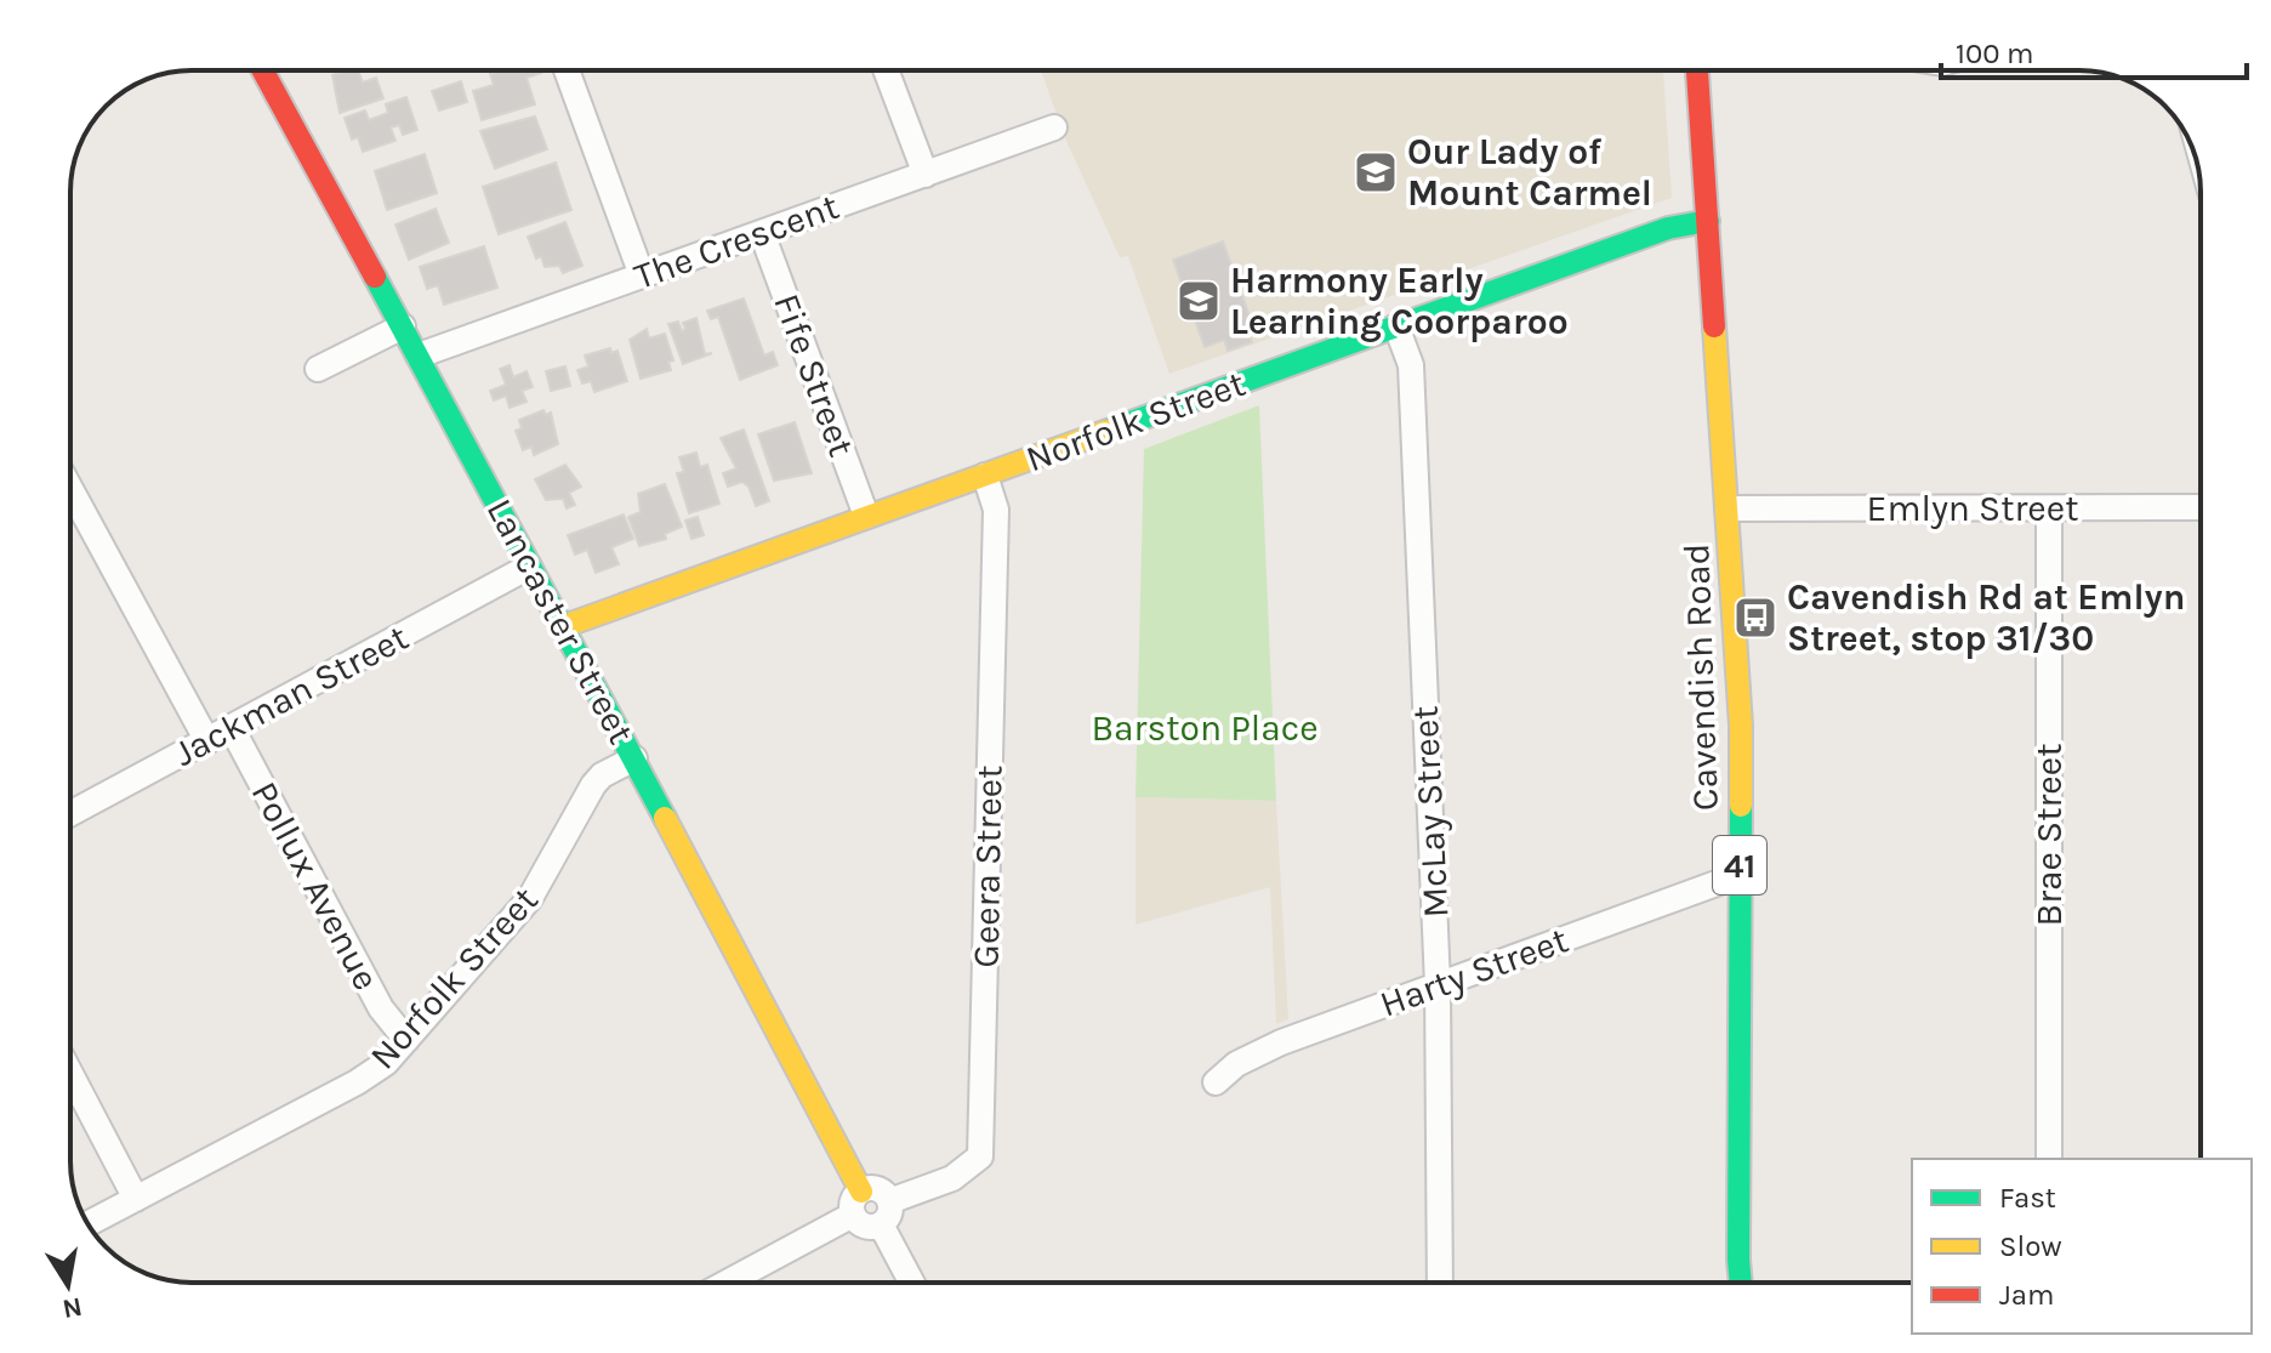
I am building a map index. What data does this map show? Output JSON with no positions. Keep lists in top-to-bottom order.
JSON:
{
  "streets": {
    "street": [
      "The Crescent",
      "Fife Street",
      "Norfolk Street",
      "Emlyn Street",
      "Lancaster Street",
      "Cavendish Road",
      "Jackman Street",
      "McLay Street",
      "Brae Street",
      "41",
      "Geera Street",
      "Pollux Avenue",
      "Harty Street"
    ]
  },
  "crossings": [
    ["The Crescent", "Fife Street"],
    ["The Crescent", "Lancaster Street"],
    ["Fife Street", "Norfolk Street"],
    ["Norfolk Street", "Lancaster Street"],
    ["Norfolk Street", "Cavendish Road"],
    ["Norfolk Street", "McLay Street"],
    ["Norfolk Street", "Geera Street"],
    ["Norfolk Street", "Pollux Avenue"],
    ["Emlyn Street", "Cavendish Road"],
    ["Emlyn Street", "Brae Street"],
    ["Lancaster Street", "Jackman Street"],
    ["Cavendish Road", "Harty Street"],
    ["Jackman Street", "Pollux Avenue"],
    ["McLay Street", "Harty Street"]
  ],
  "parks": ["Barston Place"],
  "places": {
    "school or university": ["Our Lady of Mount Carmel", "Harmony Early Learning Coorparoo"],
    "bus stop": ["Cavendish Rd at Emlyn Street, stop 31/30"]
  },
  "legend": ["Fast", "Slow", "Jam"],
  "scale_bar": "100 m",
  "north": "bottom"
}
